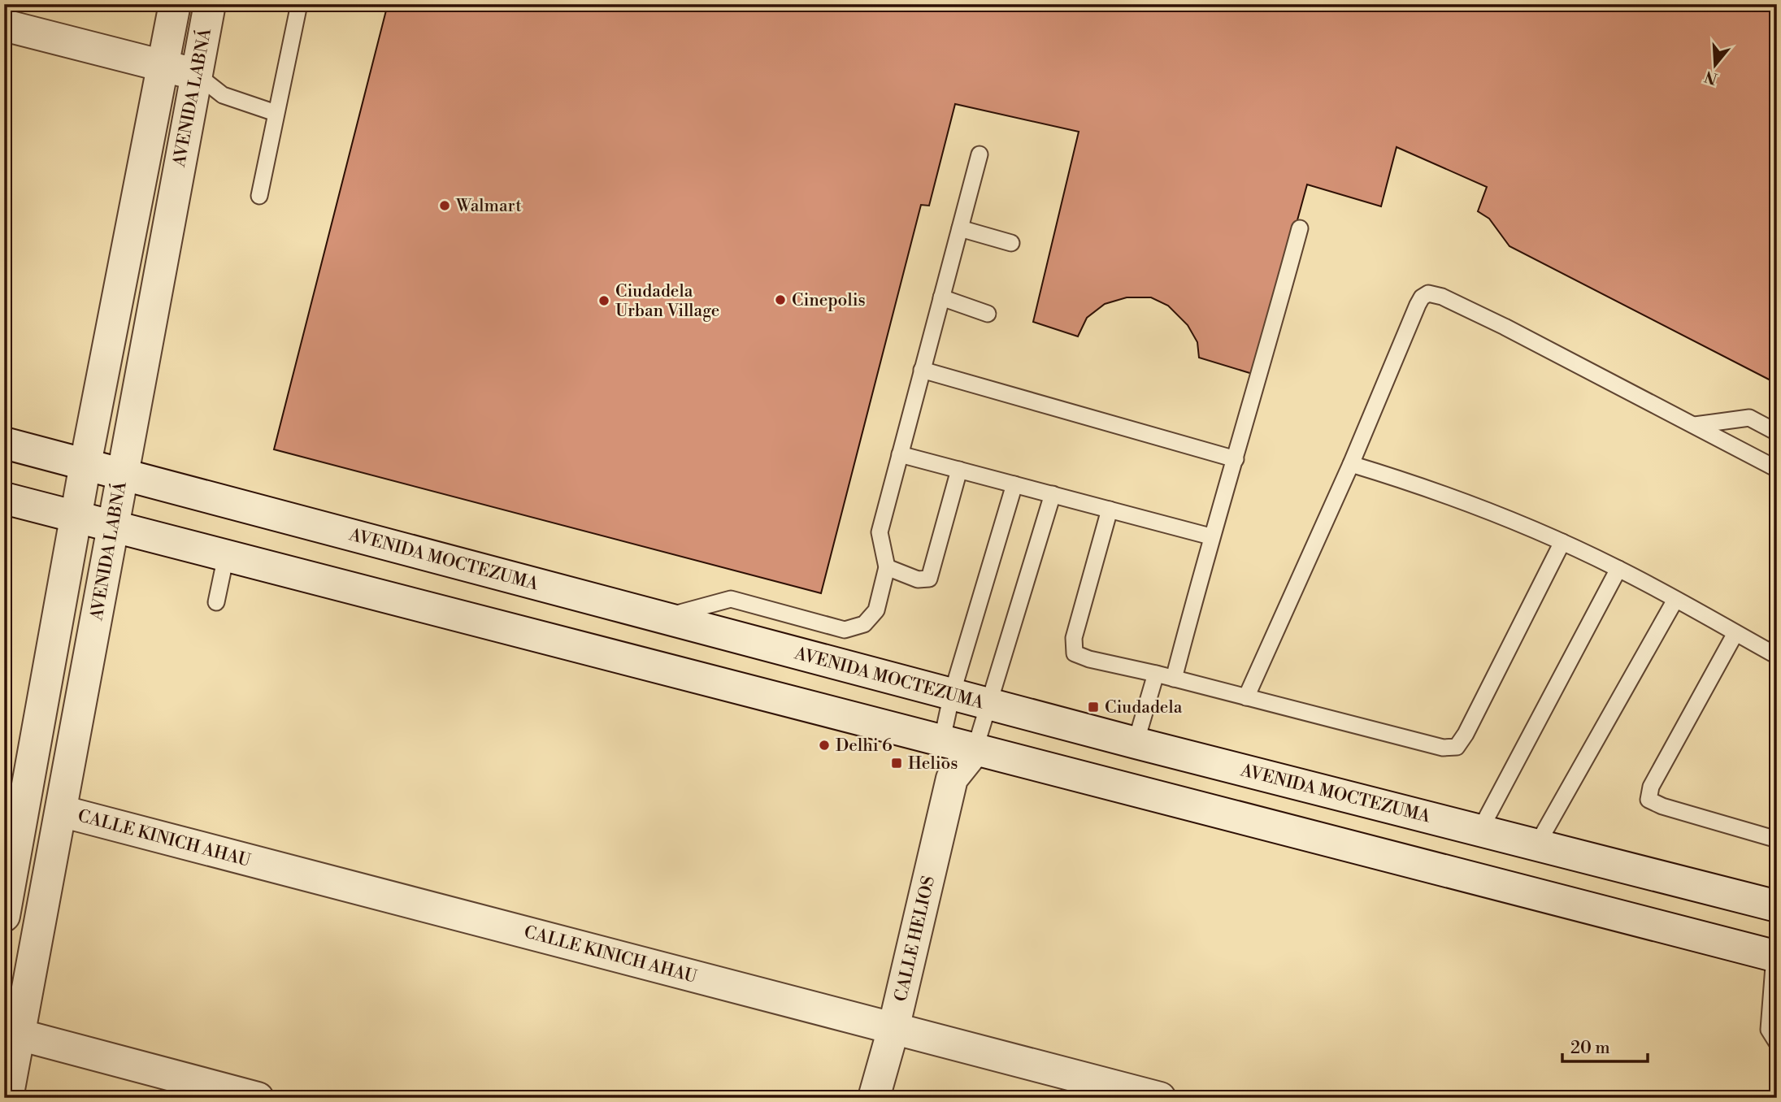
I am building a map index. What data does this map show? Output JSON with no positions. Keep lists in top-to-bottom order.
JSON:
{
  "streets": {
    "street": [
      "AVENIDA LABNÁ",
      "AVENIDA MOCTEZUMA",
      "CALLE KINICH AHAU",
      "CALLE HELIOS"
    ]
  },
  "crossings": [
    ["AVENIDA LABNÁ", "AVENIDA MOCTEZUMA"],
    ["AVENIDA LABNÁ", "CALLE KINICH AHAU"],
    ["CALLE KINICH AHAU", "CALLE HELIOS"]
  ],
  "places": {
    "other": [
      "Walmart",
      "Cinepolis",
      "Ciudadela Urban Village",
      "Delhi 6"
    ],
    "transit": ["Ciudadela", "Helios"]
  },
  "scale_bar": "20 m",
  "north": "bottom"
}
